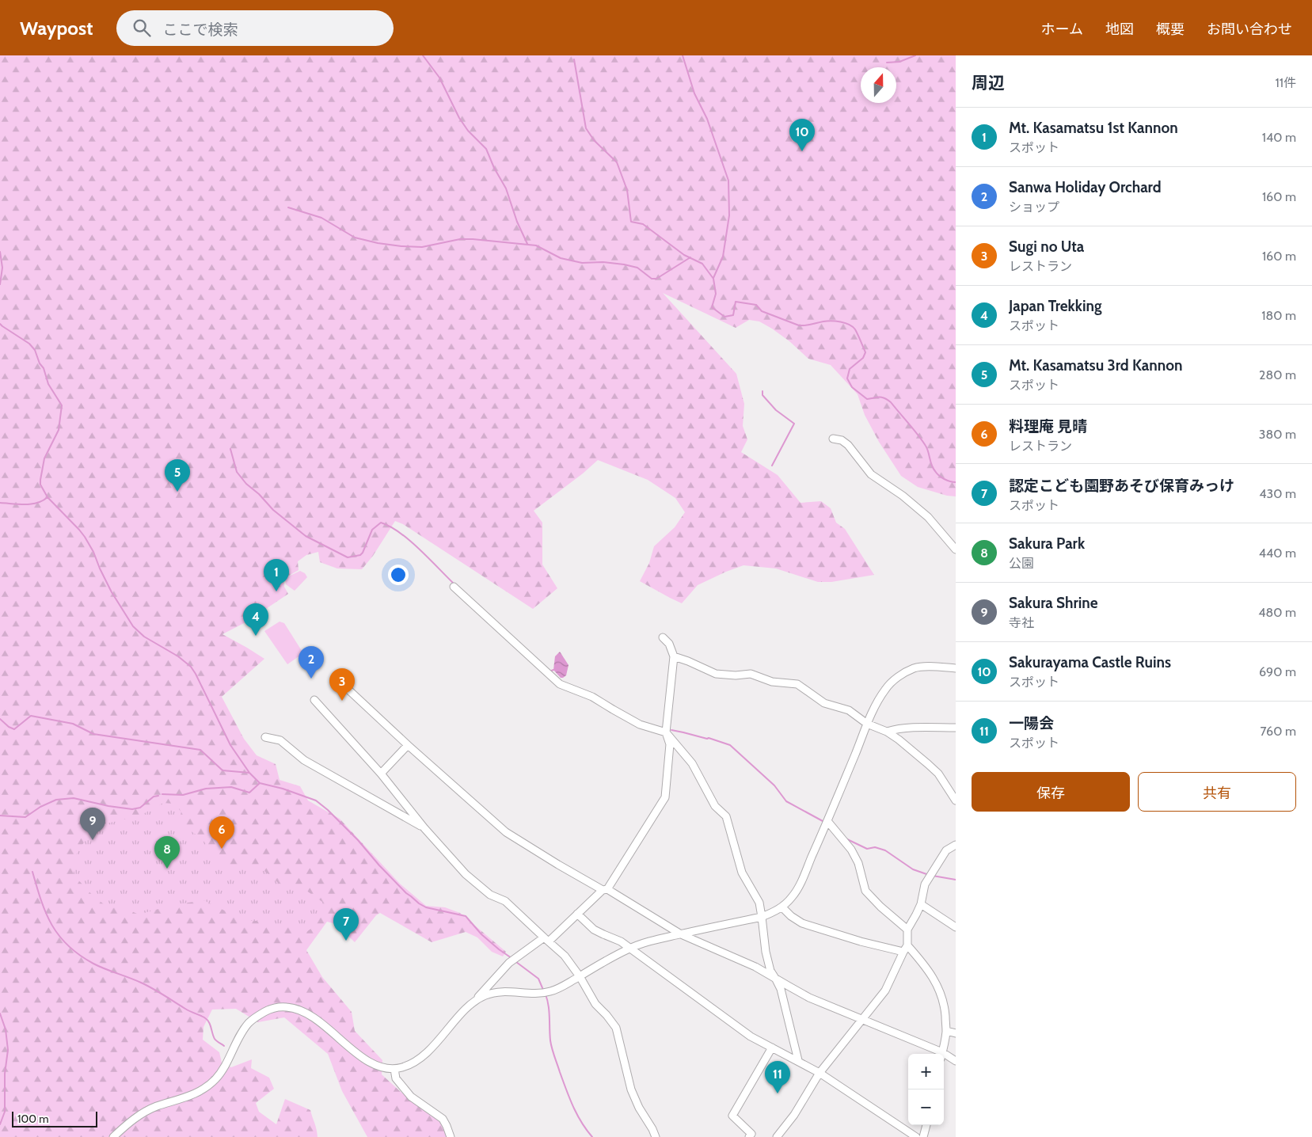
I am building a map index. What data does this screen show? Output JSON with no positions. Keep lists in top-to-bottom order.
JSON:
{
  "scale_bar": "100 m",
  "north": "top",
  "page": {
    "header": "Waypost",
    "search": "ここで検索",
    "nav": [
      "ホーム",
      "地図",
      "概要",
      "お問い合わせ"
    ],
    "heading": ["周辺", "11件"],
    "list": [
      {
        "mark": "1",
        "name": "Mt. Kasamatsu 1st Kannon",
        "note": "スポット",
        "value": "140 m"
      },
      {
        "mark": "2",
        "name": "Sanwa Holiday Orchard",
        "note": "ショップ",
        "value": "160 m"
      },
      {
        "mark": "3",
        "name": "Sugi no Uta",
        "note": "レストラン",
        "value": "160 m"
      },
      {
        "mark": "4",
        "name": "Japan Trekking",
        "note": "スポット",
        "value": "180 m"
      },
      {
        "mark": "5",
        "name": "Mt. Kasamatsu 3rd Kannon",
        "note": "スポット",
        "value": "280 m"
      },
      {
        "mark": "6",
        "name": "料理庵 見晴",
        "note": "レストラン",
        "value": "380 m"
      },
      {
        "mark": "7",
        "name": "認定こども園野あそび保育みっけ",
        "note": "スポット",
        "value": "430 m"
      },
      {
        "mark": "8",
        "name": "Sakura Park",
        "note": "公園",
        "value": "440 m"
      },
      {
        "mark": "9",
        "name": "Sakura Shrine",
        "note": "寺社",
        "value": "480 m"
      },
      {
        "mark": "10",
        "name": "Sakurayama Castle Ruins",
        "note": "スポット",
        "value": "690 m"
      },
      {
        "mark": "11",
        "name": "一陽会",
        "note": "スポット",
        "value": "760 m"
      }
    ],
    "pins": [
      "10",
      "5",
      "1",
      "4",
      "2",
      "3",
      "9",
      "6",
      "8",
      "7",
      "11"
    ],
    "buttons": ["保存", "共有"],
    "map_buttons": ["+", "−"],
    "scale": "100 m"
  }
}
